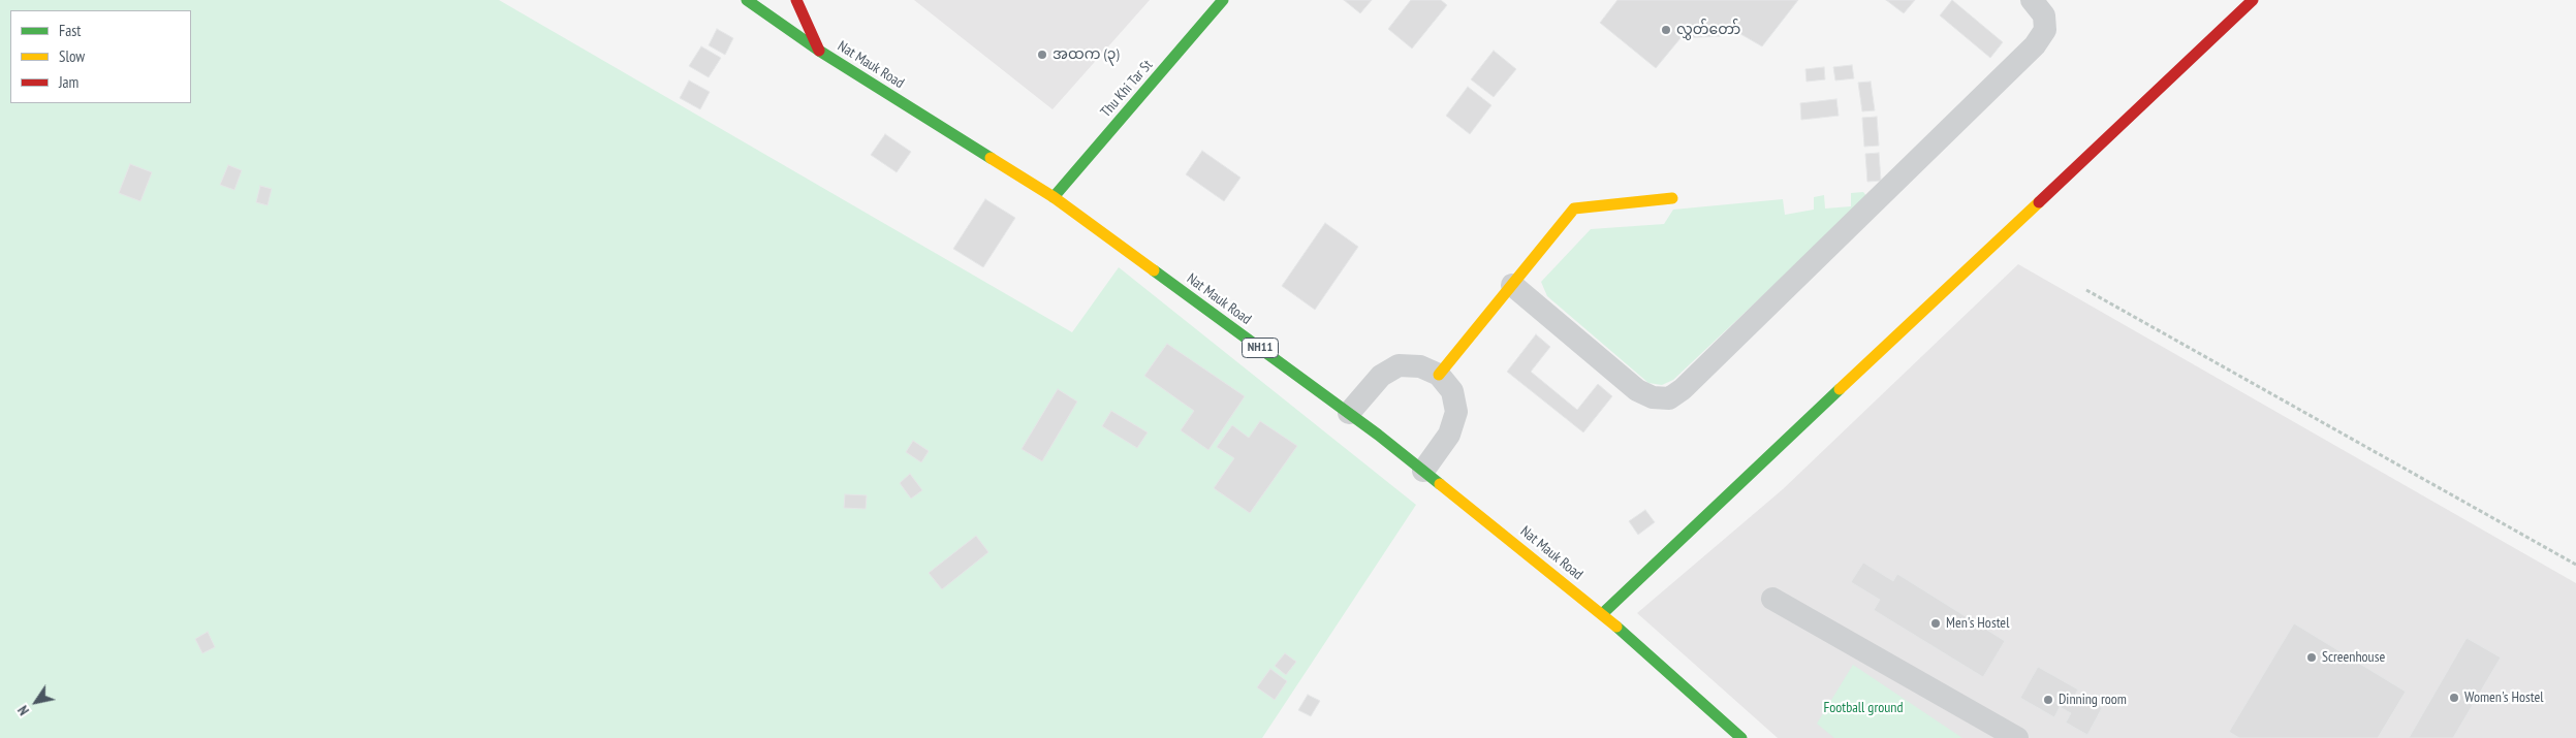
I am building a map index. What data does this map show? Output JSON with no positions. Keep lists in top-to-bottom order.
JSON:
{
  "streets": {
    "main road": ["Nat Mauk Road", "Thu Khi Tar St", "NH11"]
  },
  "crossings": [
    ["Nat Mauk Road", "Thu Khi Tar St"]
  ],
  "parks": ["Football ground"],
  "places": [
    "လွှတ်တော်",
    "အထက (၃)",
    "Men's Hostel",
    "Screenhouse",
    "Women's Hostel",
    "Dinning room"
  ],
  "legend": ["Fast", "Slow", "Jam"],
  "north": "bottom left"
}
